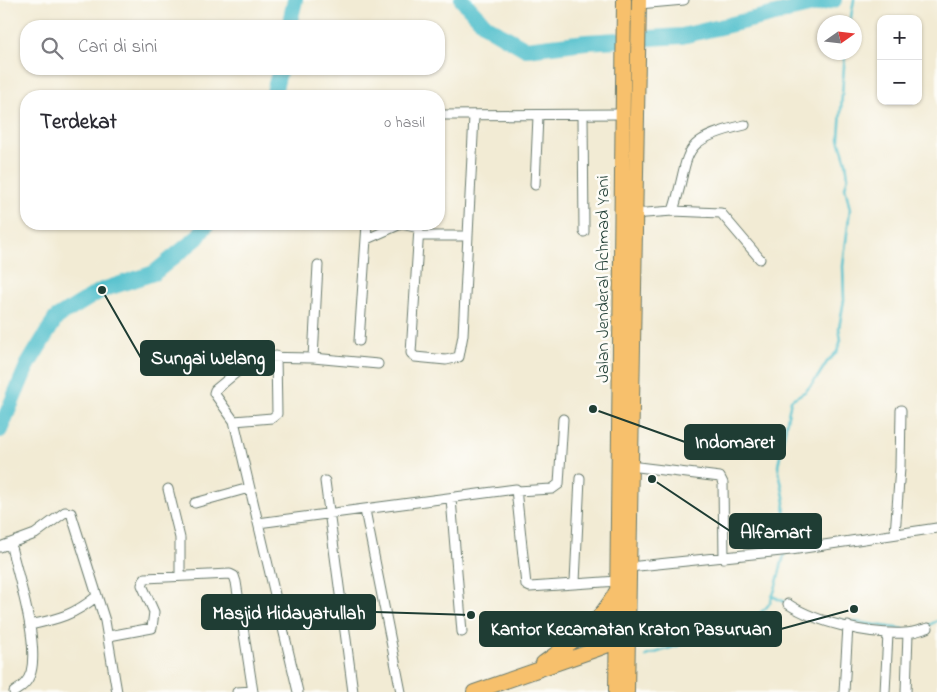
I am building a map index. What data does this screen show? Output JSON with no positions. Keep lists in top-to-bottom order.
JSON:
{
  "streets": {
    "highway": ["Jalan Jenderal Achmad Yani"]
  },
  "places": [
    "Sungai Welang",
    "Indomaret",
    "Alfamart",
    "Kantor Kecamatan Kraton Pasuruan",
    "Masjid Hidayatullah"
  ],
  "north": "right",
  "page": {
    "map_buttons": ["+", "−"],
    "search": "Cari di sini",
    "heading": ["Terdekat", "0 hasil"]
  }
}
